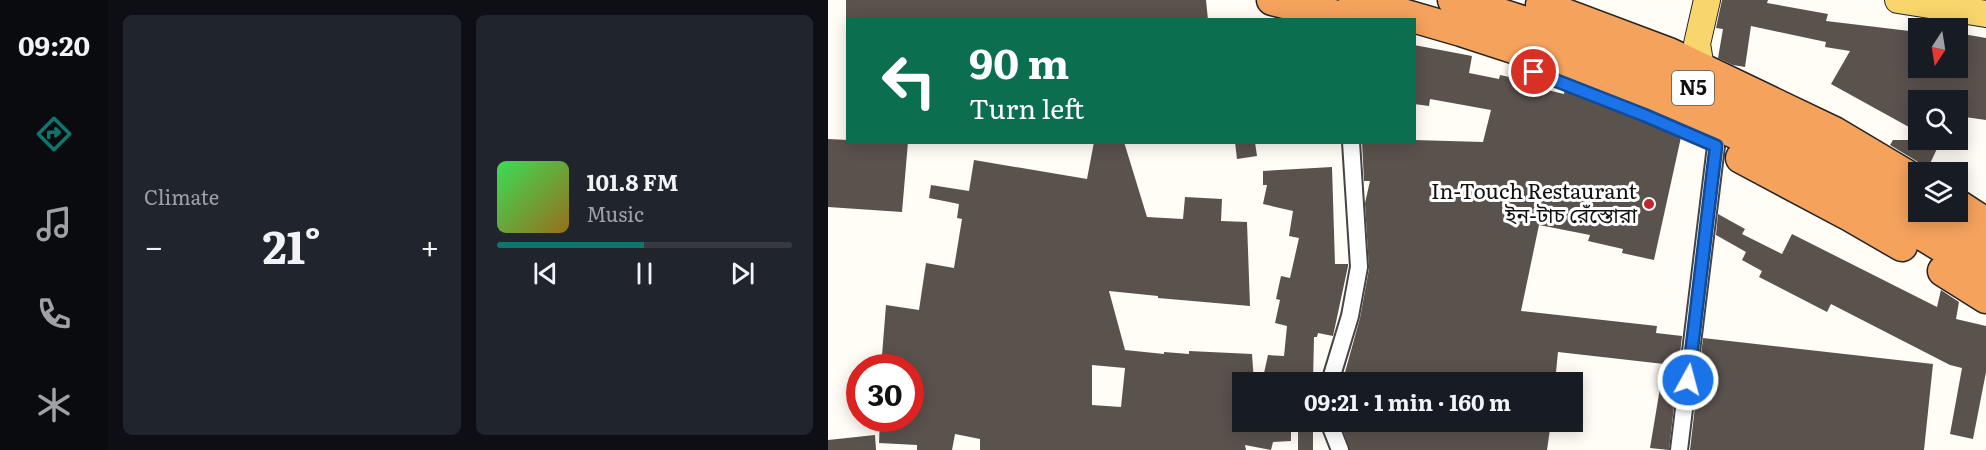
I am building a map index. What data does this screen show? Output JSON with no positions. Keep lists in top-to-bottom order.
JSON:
{
  "streets": {
    "highway": ["N5"]
  },
  "places": ["In-Touch Restaurant ইন-টাচ রেঁস্তোরা"],
  "north": "bottom",
  "page": {
    "tabs": "09:20",
    "tile": "Climate",
    "turn": ["90 m", "Turn left"],
    "song": ["101.8 FM", "Music"],
    "heat": ["−", "21°", "+"],
    "limit": "30",
    "trip": "09:21 · 1 min · 160 m"
  }
}
